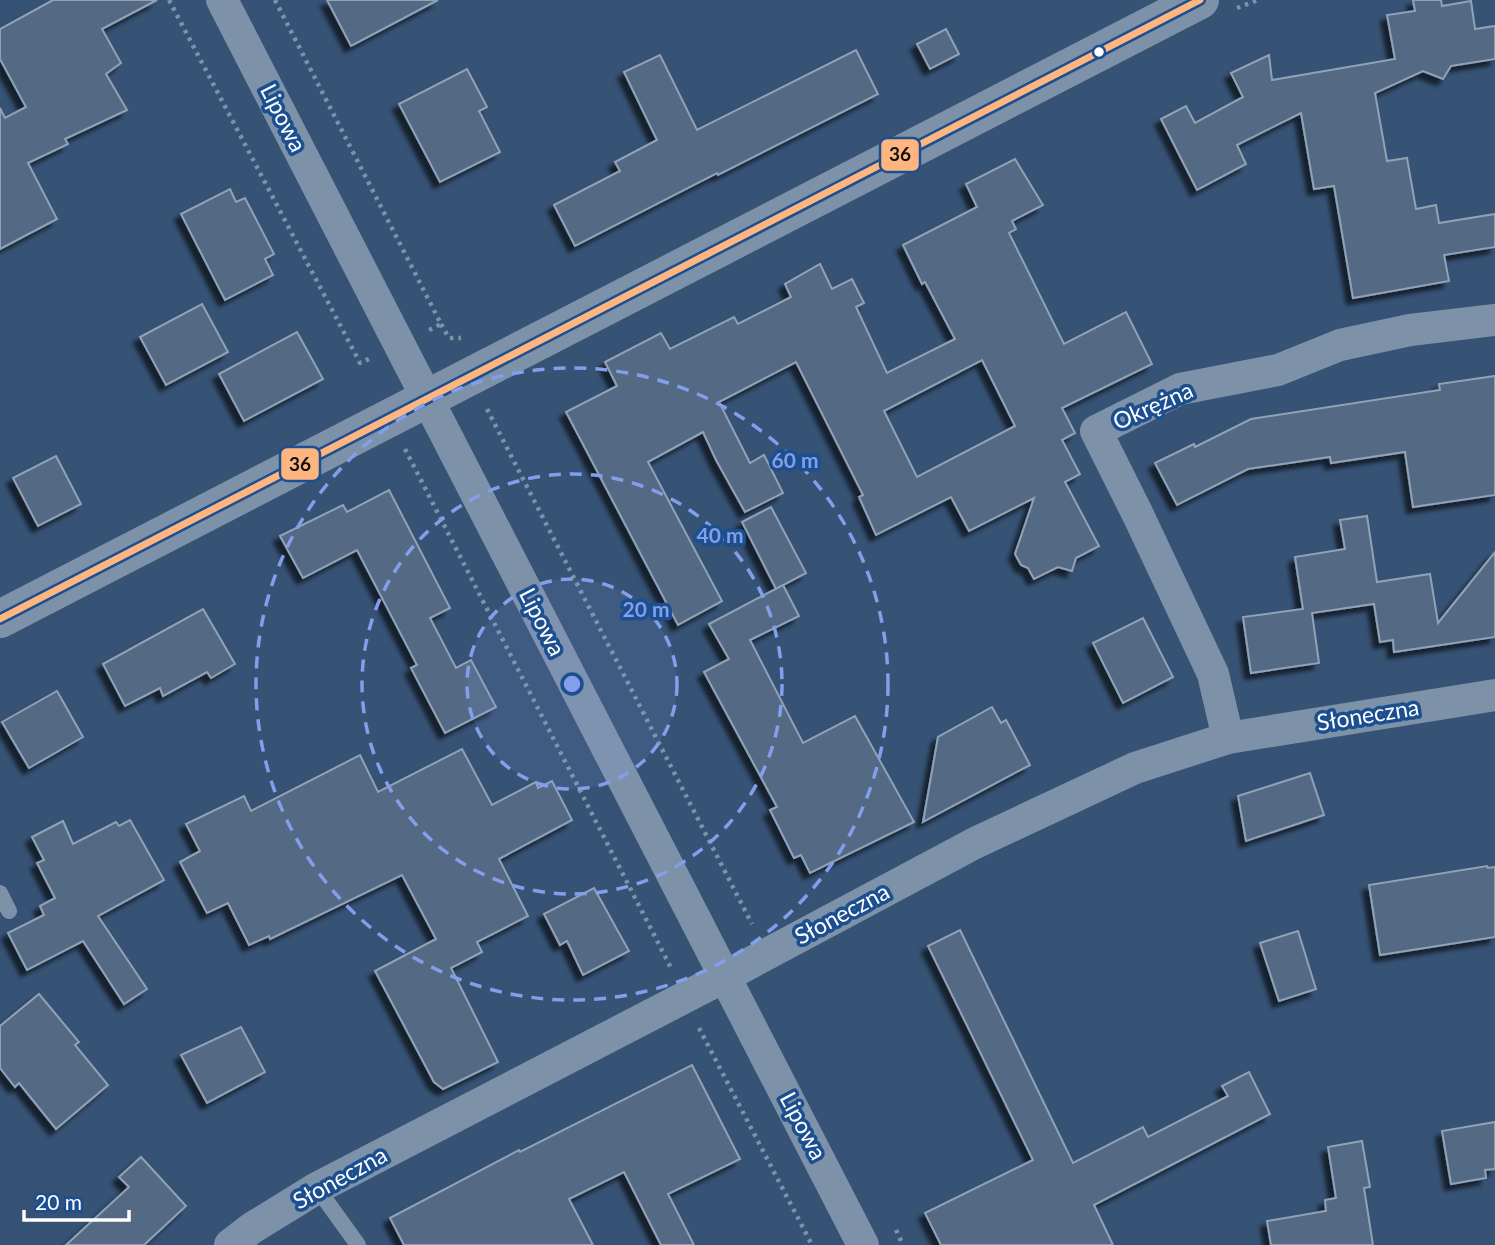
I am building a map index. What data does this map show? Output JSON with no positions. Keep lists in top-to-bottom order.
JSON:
{
  "streets": {
    "street": ["Lipowa", "Okrężna", "Słoneczna"]
  },
  "crossings": [
    ["Lipowa", "Słoneczna"],
    ["Okrężna", "Słoneczna"]
  ],
  "lines": ["transit line 36"],
  "scale_bar": "20 m",
  "rings": ["60 m", "40 m", "20 m"]
}
